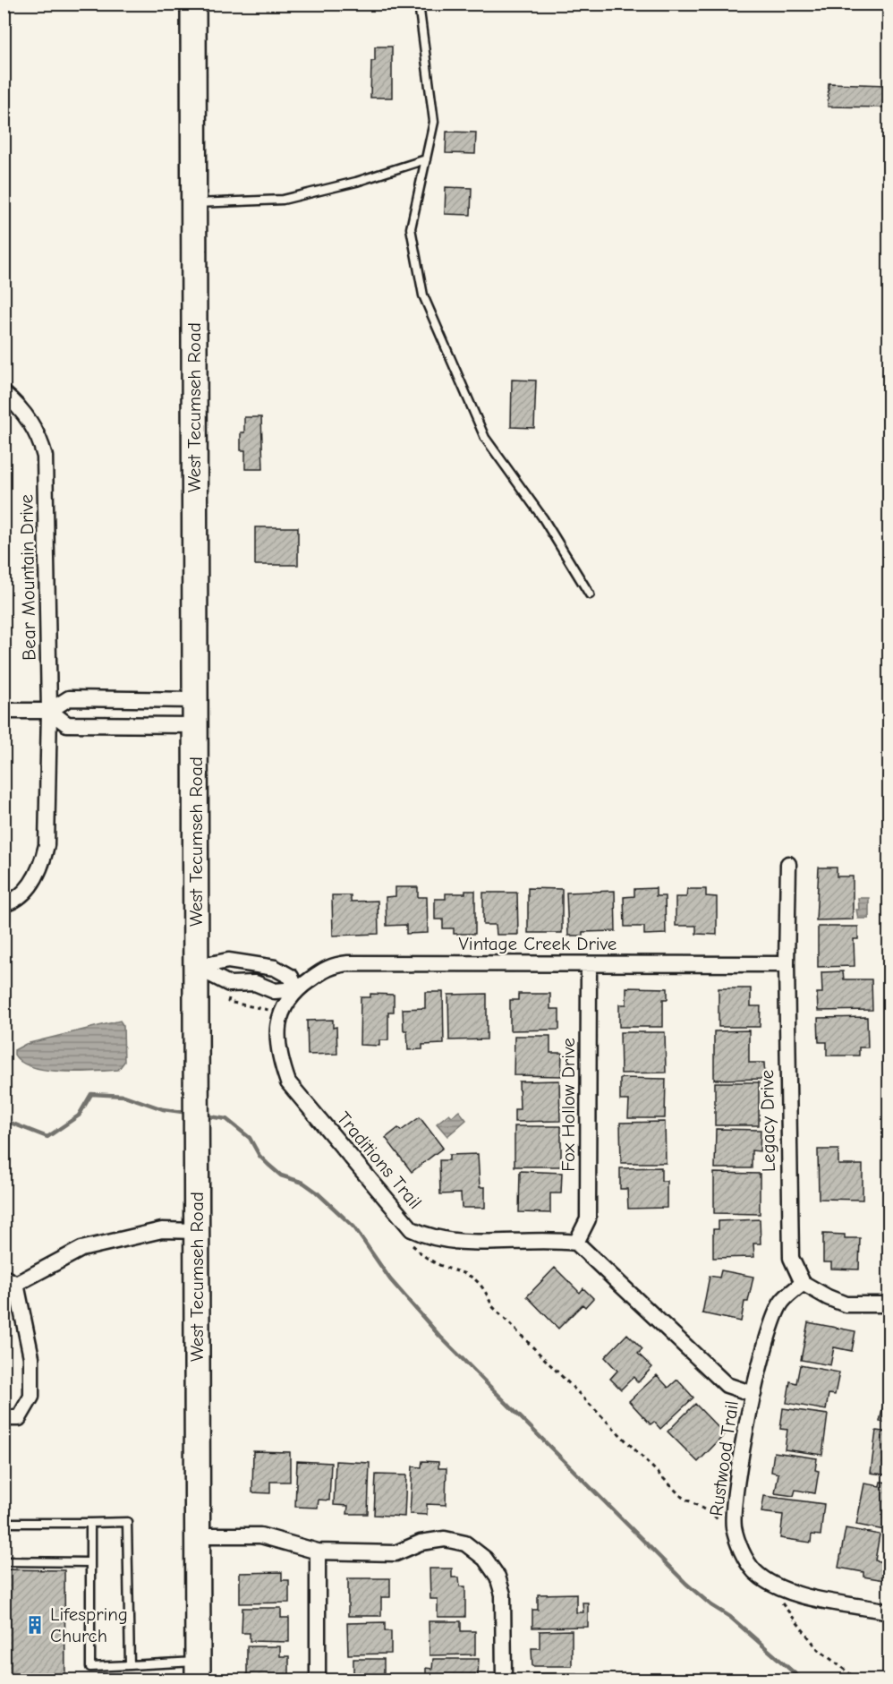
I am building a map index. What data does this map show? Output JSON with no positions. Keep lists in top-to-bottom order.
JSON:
{
  "streets": {
    "main road": ["West Tecumseh Road"],
    "street": [
      "Bear Mountain Drive",
      "Vintage Creek Drive",
      "Fox Hollow Drive",
      "Legacy Drive",
      "Traditions Trail",
      "Rustwood Trail"
    ]
  },
  "crossings": [
    ["Vintage Creek Drive", "Fox Hollow Drive"],
    ["Vintage Creek Drive", "Legacy Drive"],
    ["Vintage Creek Drive", "Traditions Trail"],
    ["Fox Hollow Drive", "Traditions Trail"],
    ["Legacy Drive", "Rustwood Trail"]
  ],
  "places": {
    "building": ["Lifespring Church"]
  }
}
